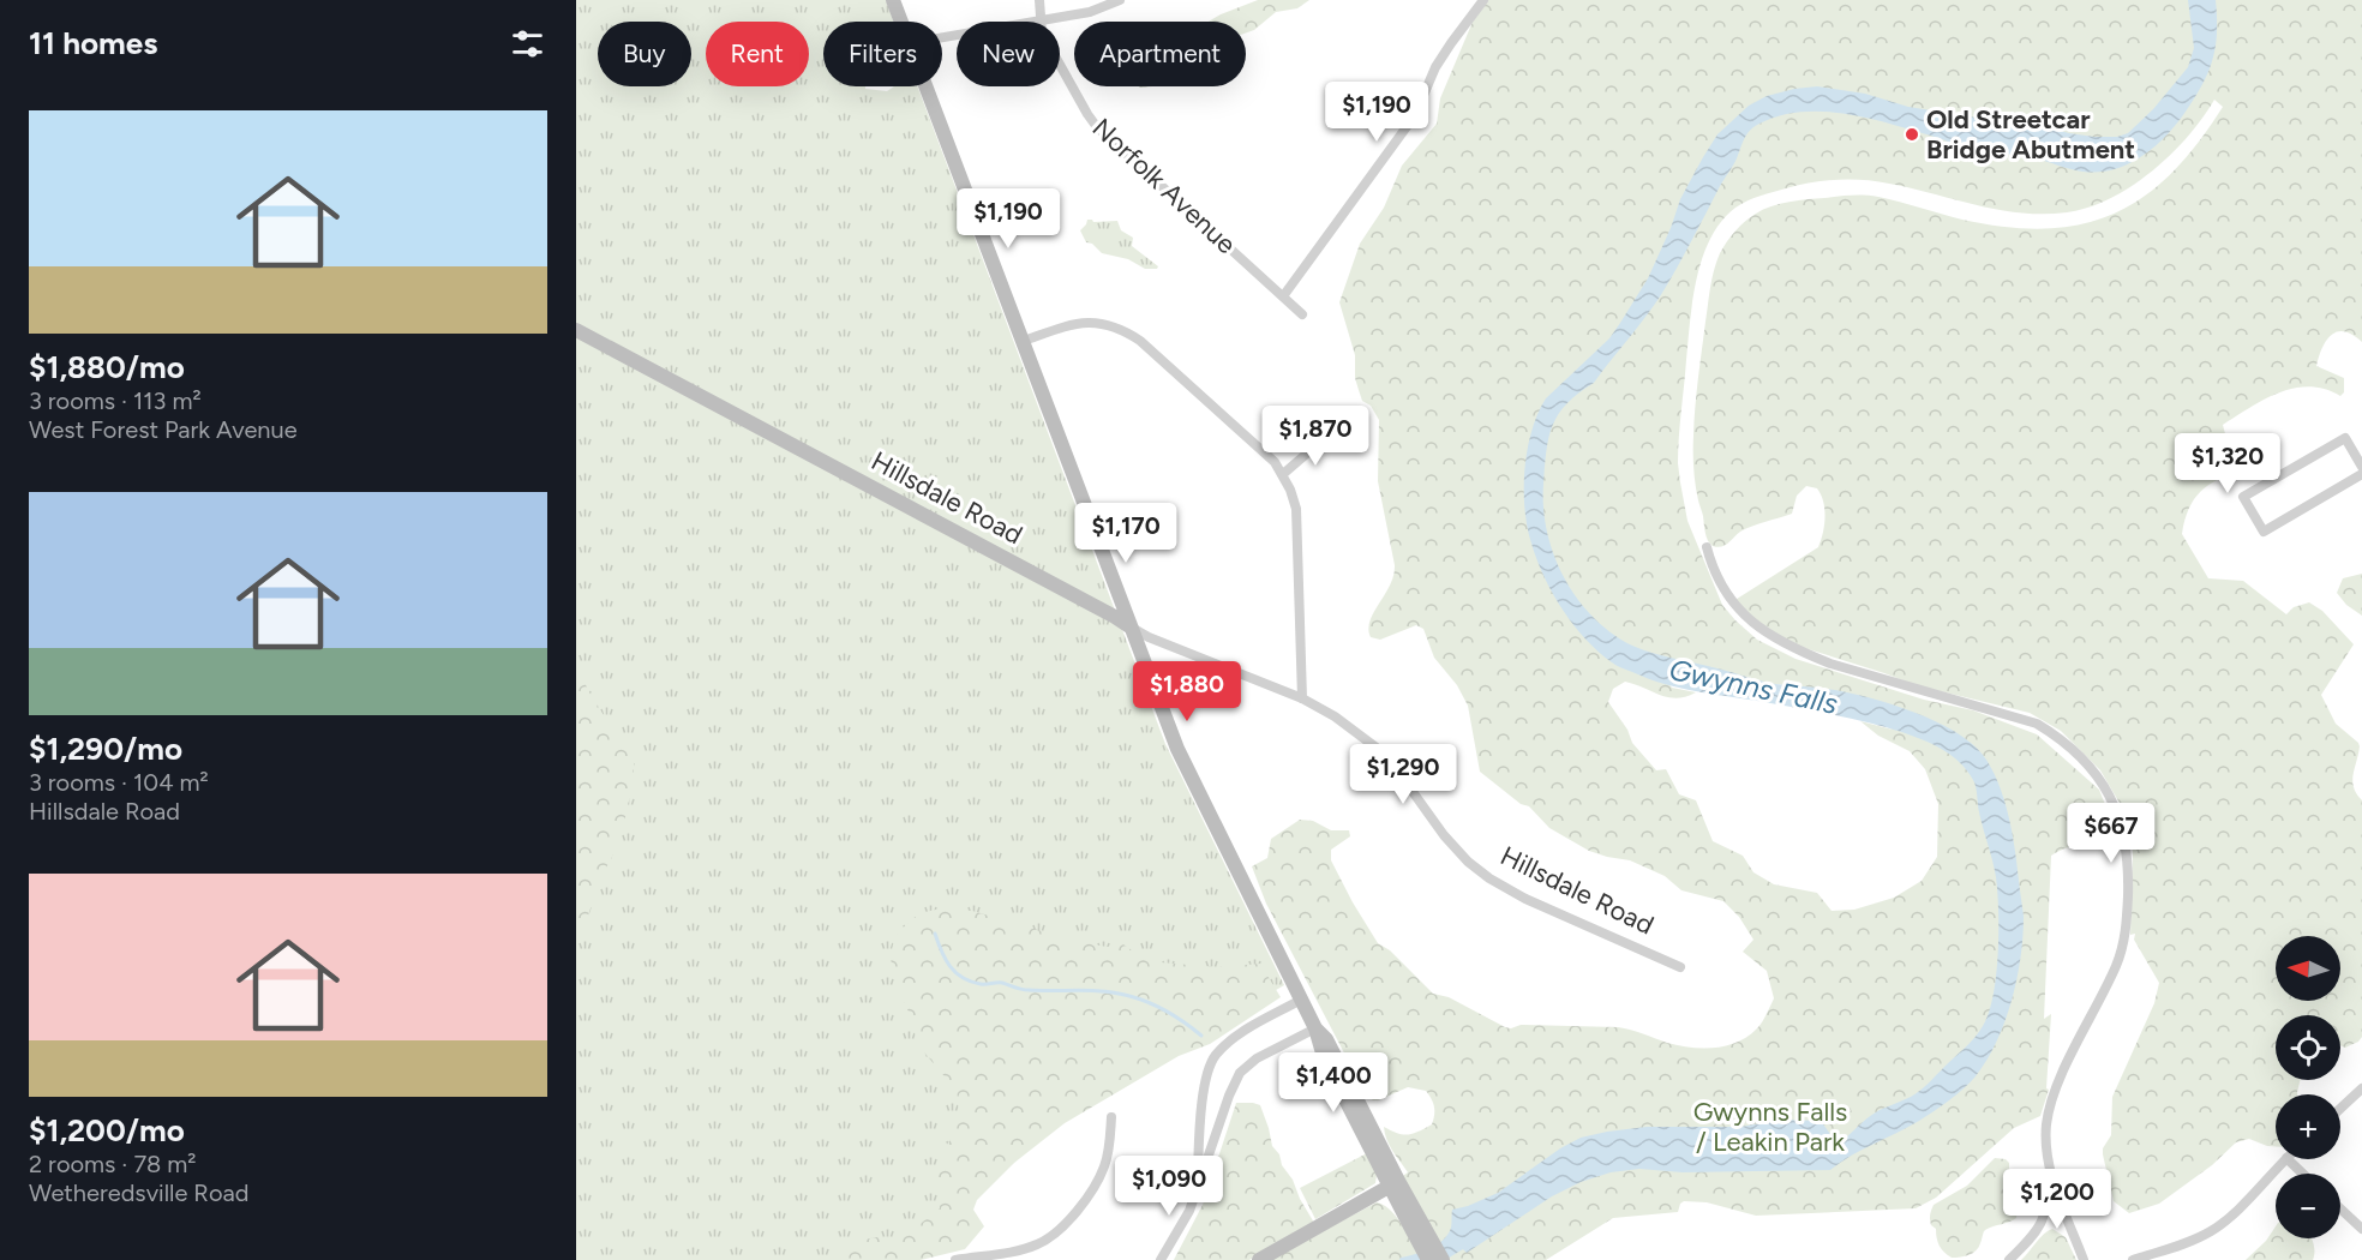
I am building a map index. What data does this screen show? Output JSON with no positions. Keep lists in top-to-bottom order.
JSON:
{
  "streets": {
    "main road": ["Hillsdale Road"],
    "street": ["Norfolk Avenue"]
  },
  "water": ["Gwynns Falls"],
  "parks": ["Gwynns Falls / Leakin Park"],
  "places": ["Old Streetcar Bridge Abutment"],
  "north": "left",
  "page": {
    "heading": "11 homes",
    "chip": [
      "Buy",
      "Rent",
      "Filters",
      "New",
      "Apartment"
    ],
    "price": [
      "$1,190",
      "$1,190",
      "$1,870",
      "$1,320",
      "$1,170",
      "$1,880",
      "$1,290",
      "$667",
      "$1,400",
      "$1,090",
      "$1,200"
    ],
    "list": [
      {
        "name": "$1,880/mo",
        "note": "3 rooms · 113 m² · West Forest Park Avenue"
      },
      {
        "name": "$1,290/mo",
        "note": "3 rooms · 104 m² · Hillsdale Road"
      },
      {
        "name": "$1,200/mo",
        "note": "2 rooms · 78 m² · Wetheredsville Road"
      }
    ],
    "map_buttons": ["+", "−"]
  }
}
